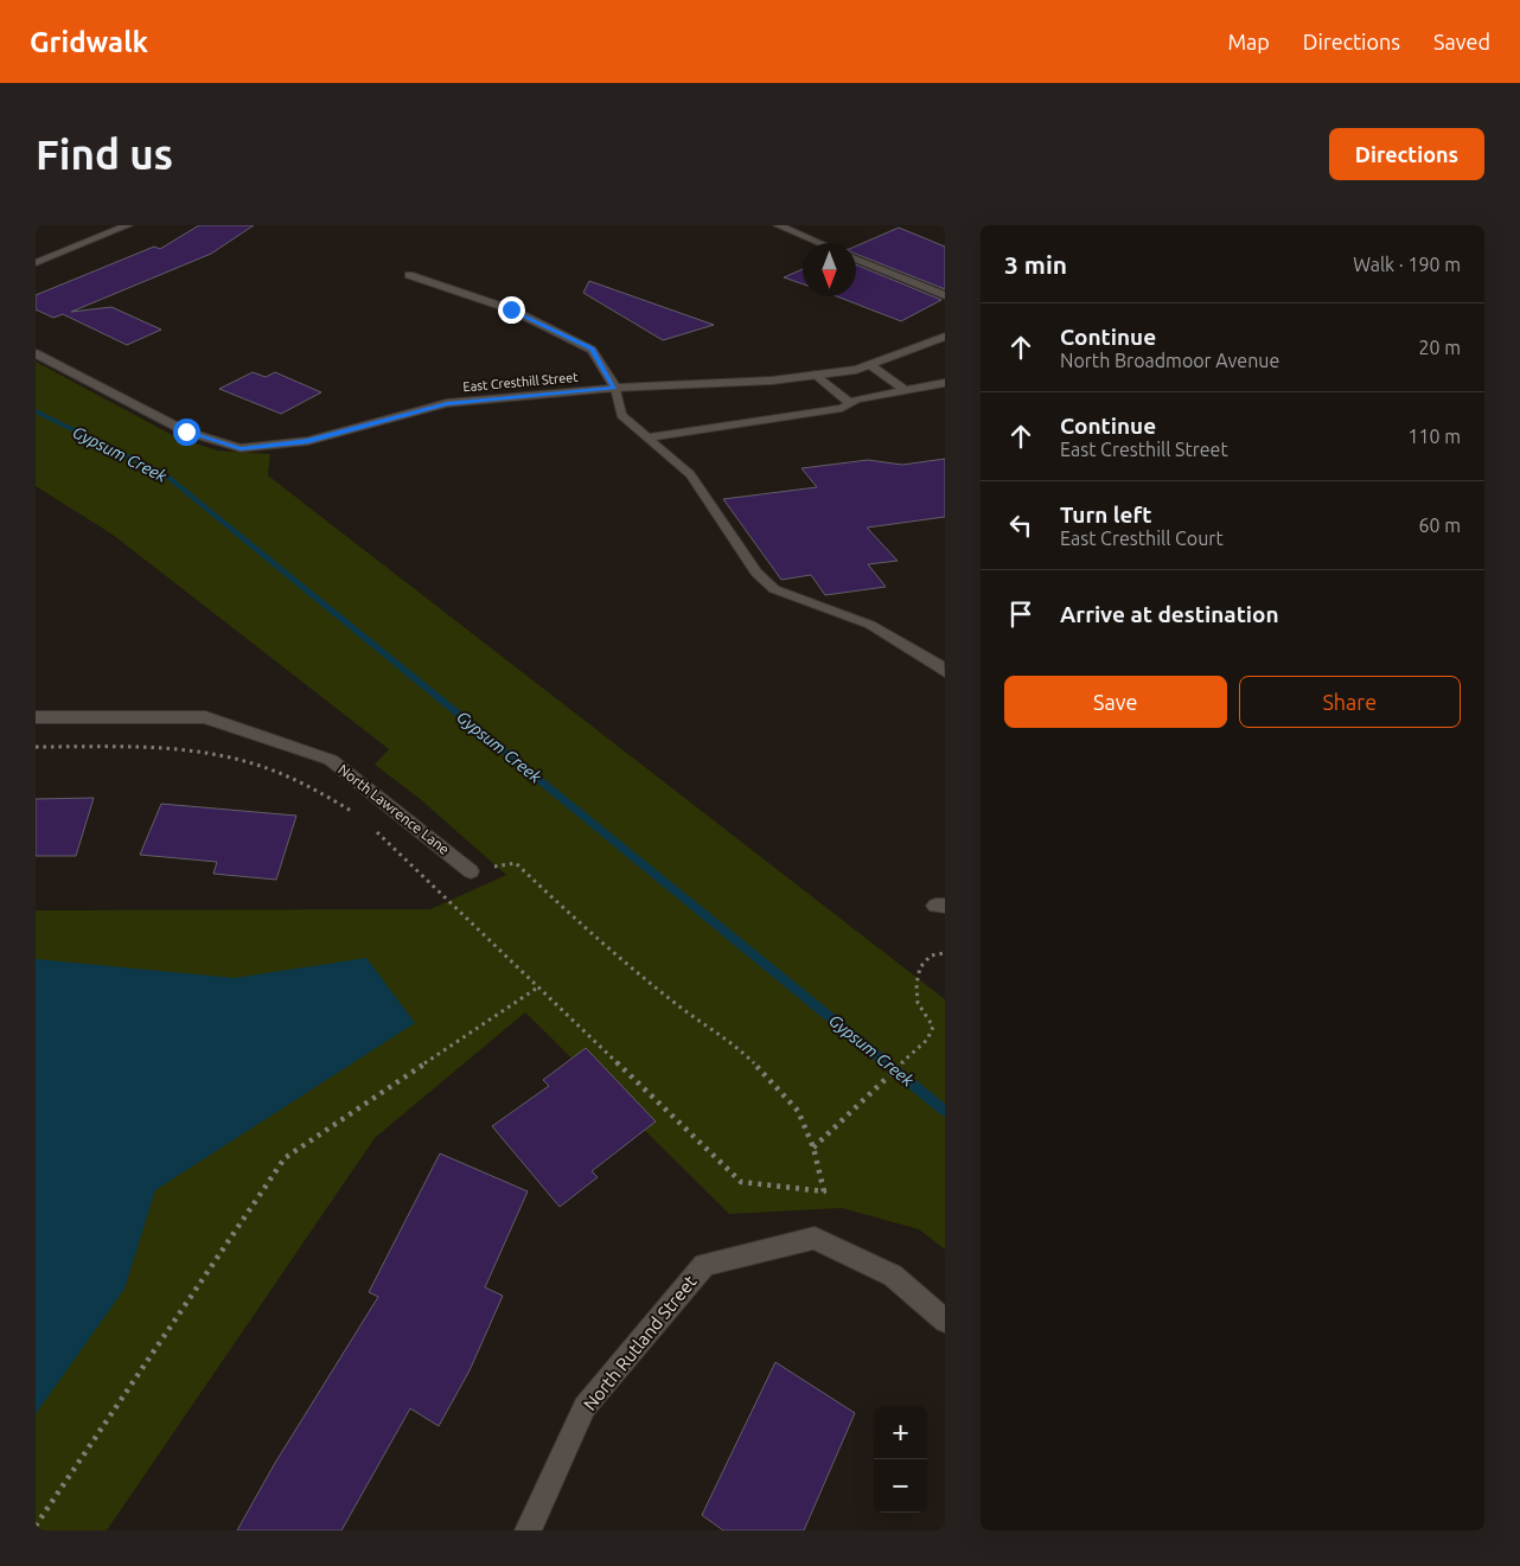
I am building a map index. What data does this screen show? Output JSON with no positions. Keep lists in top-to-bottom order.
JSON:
{
  "streets": {
    "street": ["East Cresthill Street", "North Lawrence Lane", "North Rutland Street"]
  },
  "water": ["Gypsum Creek"],
  "north": "bottom",
  "page": {
    "header": "Gridwalk",
    "nav": ["Map", "Directions", "Saved"],
    "buttons": [
      "Directions",
      ["Save", "Share"]
    ],
    "title": "Find us",
    "heading": ["3 min", "Walk · 190 m"],
    "list": [
      ["Continue", "North Broadmoor Avenue", "20 m"],
      ["Continue", "East Cresthill Street", "110 m"],
      ["Turn left", "East Cresthill Court", "60 m"],
      "Arrive at destination"
    ],
    "map_buttons": ["+", "−"]
  }
}
